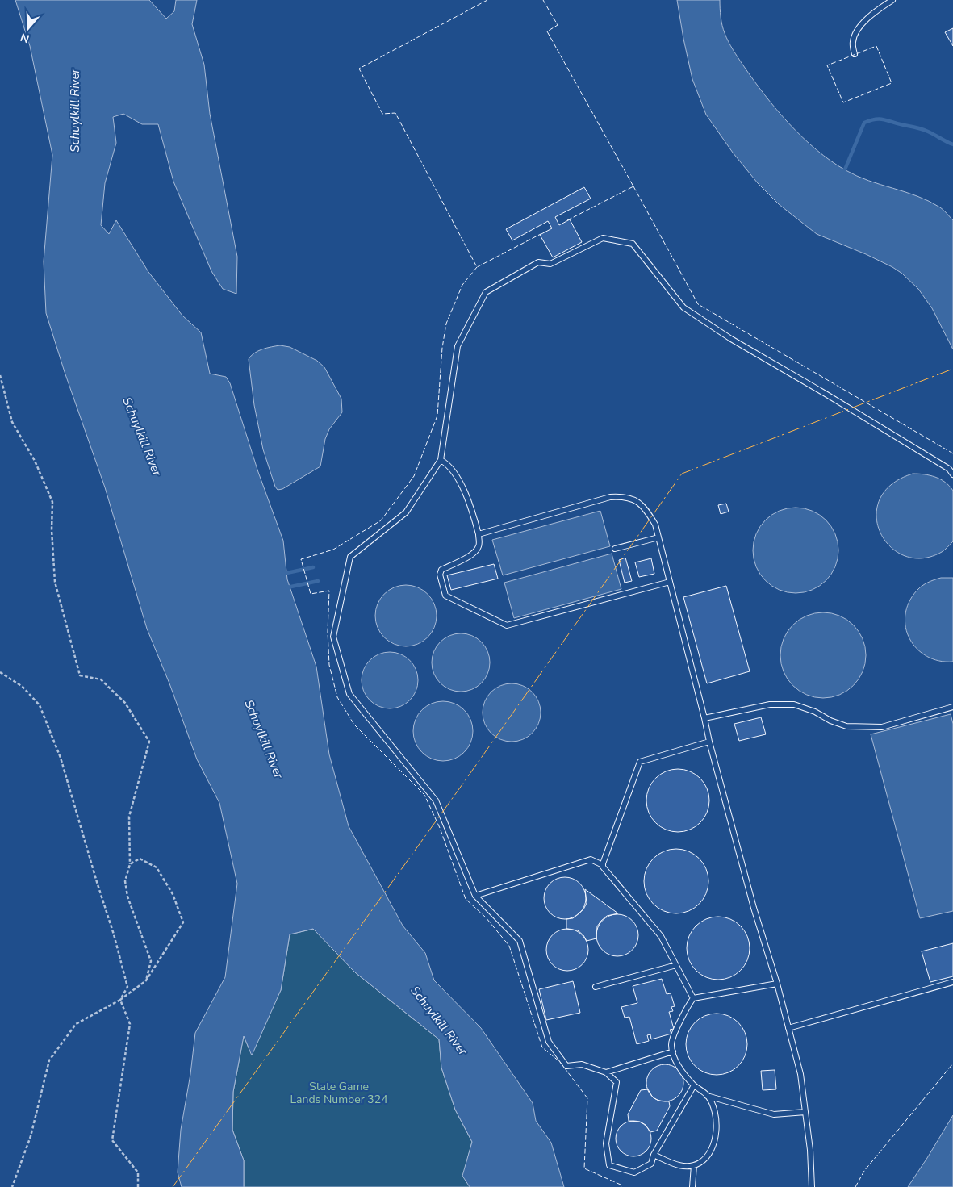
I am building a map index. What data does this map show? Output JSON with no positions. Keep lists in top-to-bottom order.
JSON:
{
  "water": ["Schuylkill River"],
  "parks": ["State Game Lands Number 324"],
  "north": "bottom"
}
